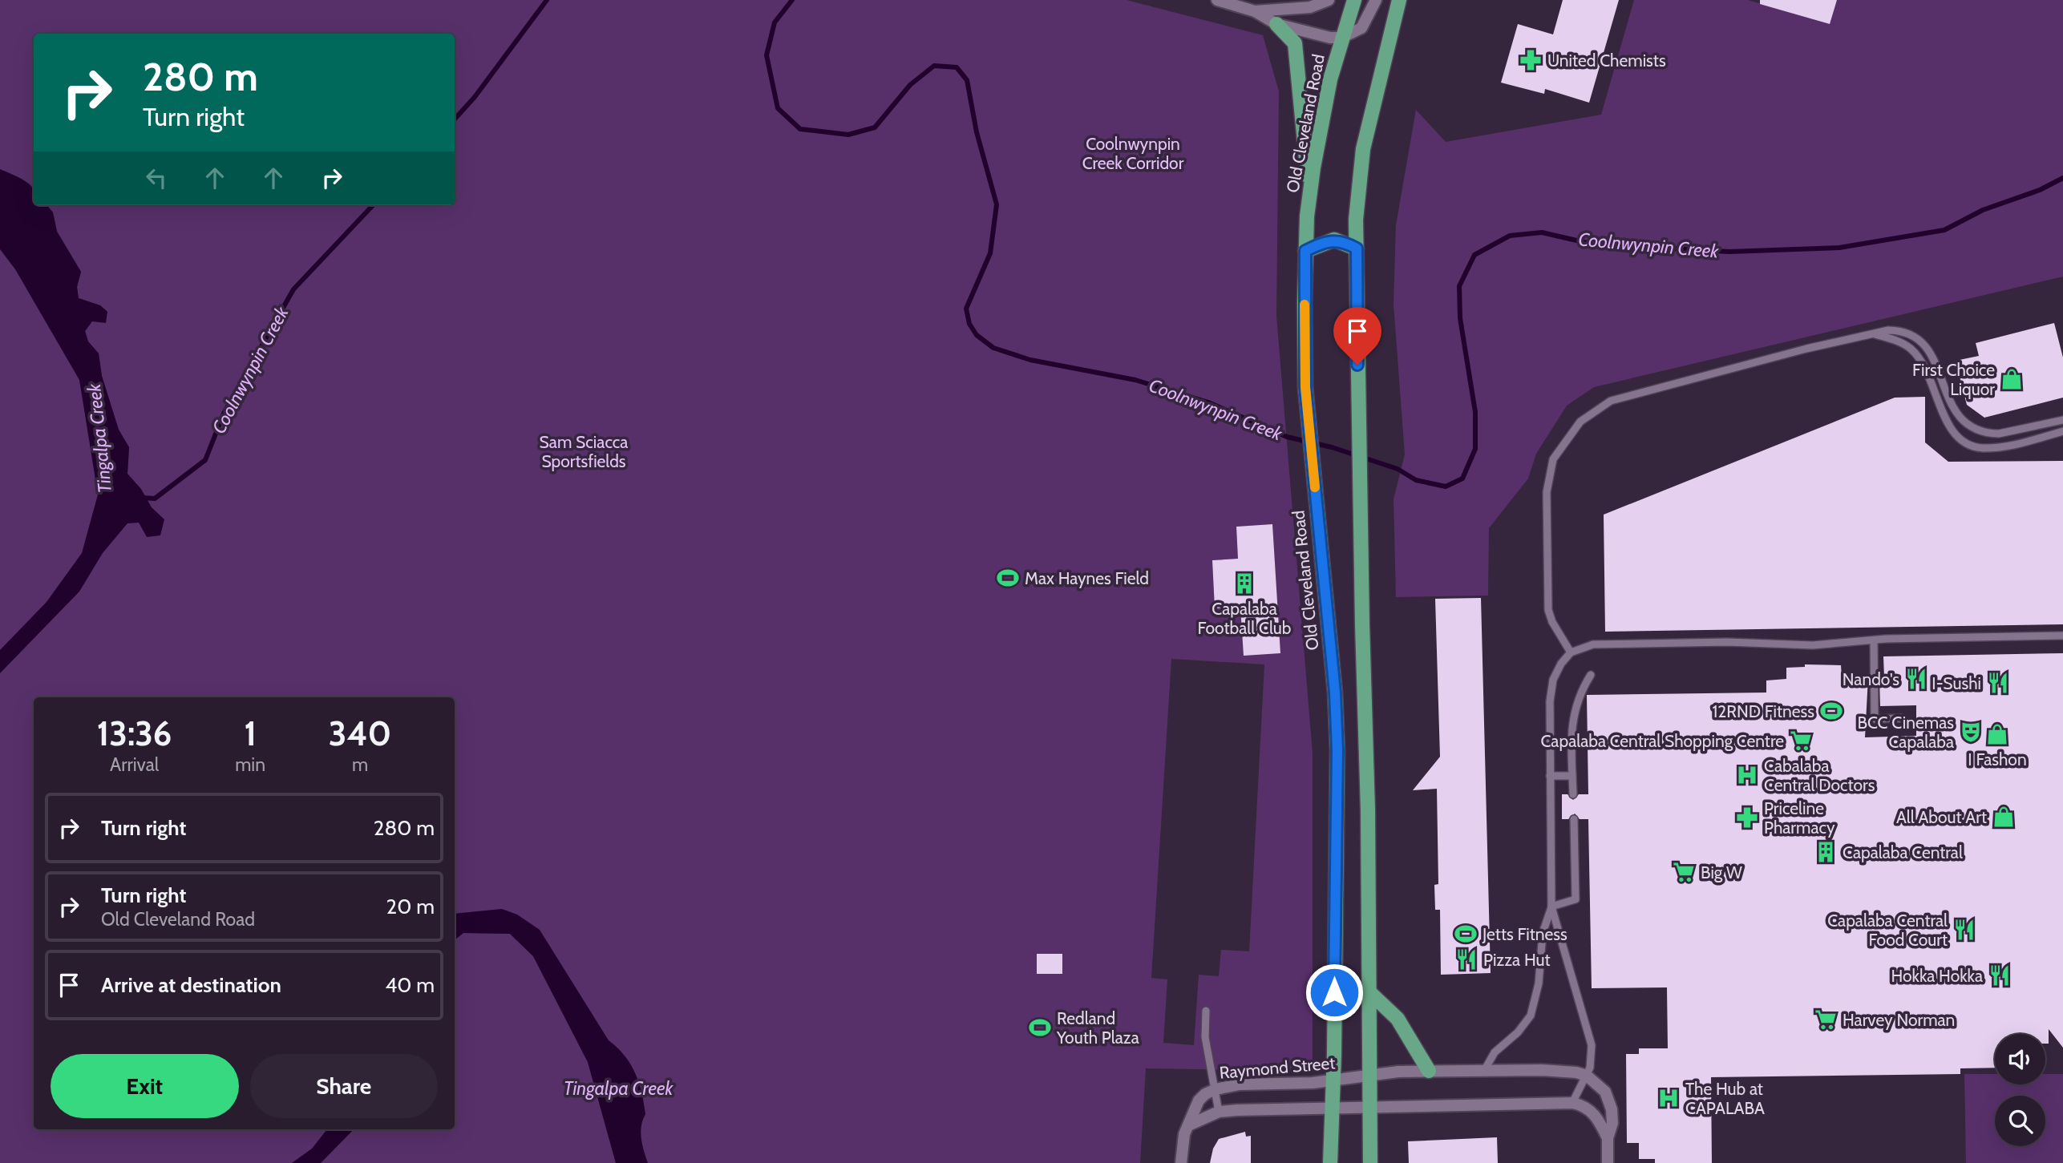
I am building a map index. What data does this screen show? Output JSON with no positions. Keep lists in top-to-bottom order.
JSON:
{
  "streets": {
    "main road": ["Old Cleveland Road"],
    "street": ["Raymond Street"]
  },
  "crossings": [
    ["Old Cleveland Road", "Raymond Street"]
  ],
  "water": ["Coolnwynpin Creek", "Tingalpa Creek"],
  "parks": ["Coolnwynpin Creek Corridor", "Sam Sciacca Sportsfields"],
  "places": {
    "pharmacy": ["United Chemists", "Priceline Pharmacy"],
    "shop": ["First Choice Liquor", "I Fashon", "All About Art"],
    "sports": [
      "Max Haynes Field",
      "12RND Fitness",
      "Jetts Fitness",
      "Redland Youth Plaza"
    ],
    "building": ["Capalaba Football Club", "Capalaba Central"],
    "restaurant": [
      "Nando's",
      "I-Sushi",
      "Capalaba Central Food Court",
      "Pizza Hut",
      "Hokka Hokka"
    ],
    "theatre": ["BCC Cinemas Capalaba"],
    "supermarket": ["Capalaba Central Shopping Centre", "Big W", "Harvey Norman"],
    "hospital": ["Cabalaba Central Doctors", "The Hub at CAPALABA"]
  },
  "page": {
    "turn": ["280 m", "Turn right"],
    "eta": [
      "13:36",
      "Arrival",
      "1",
      "min",
      "340",
      "m"
    ],
    "list": [
      {
        "name": "Turn right",
        "value": "280 m"
      },
      {
        "name": "Turn right",
        "note": "Old Cleveland Road",
        "value": "20 m"
      },
      {
        "name": "Arrive at destination",
        "value": "40 m"
      }
    ],
    "buttons": ["Exit", "Share"]
  }
}
